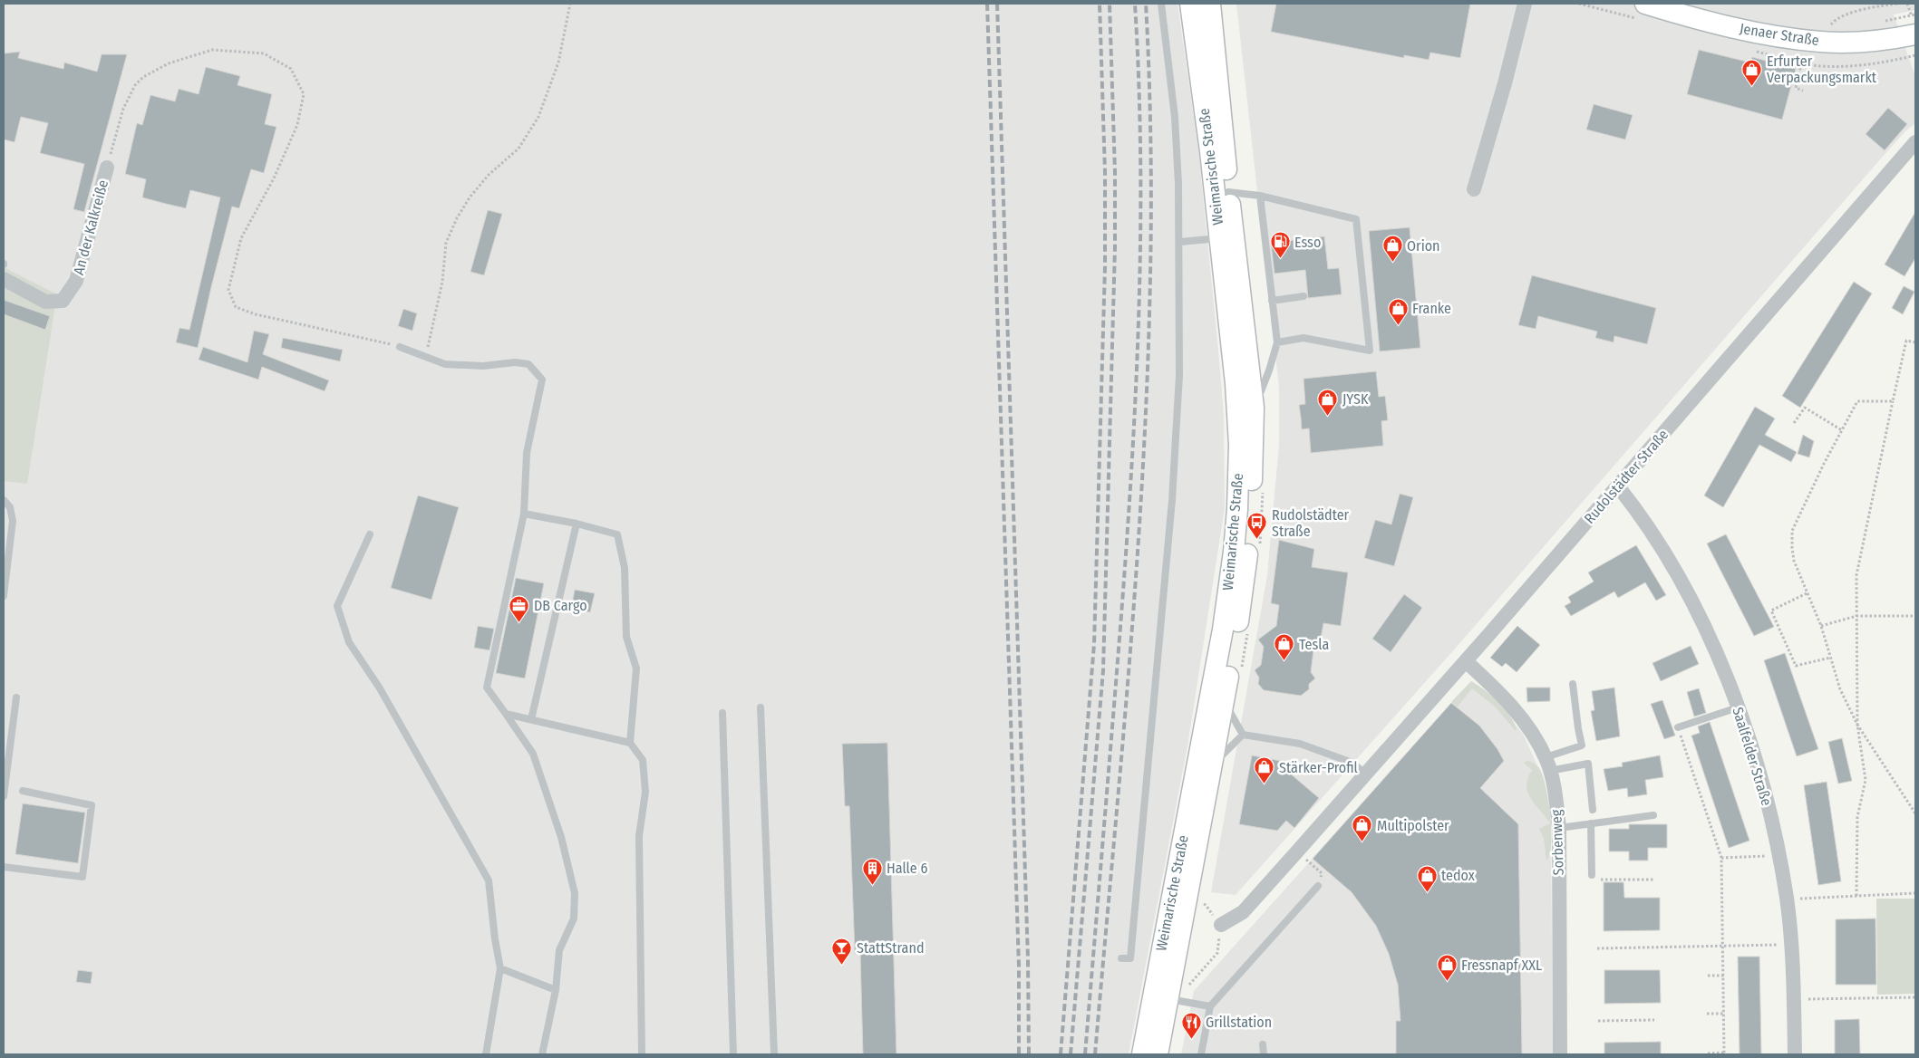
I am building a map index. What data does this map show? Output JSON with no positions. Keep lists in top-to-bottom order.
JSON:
{
  "streets": {
    "main road": ["Jenaer Straße", "Weimarische Straße"],
    "street": [
      "An der Kalkreiße",
      "Rudolstädter Straße",
      "Saalfelder Straße",
      "Sorbenweg"
    ]
  },
  "crossings": [
    ["Rudolstädter Straße", "Saalfelder Straße"],
    ["Rudolstädter Straße", "Sorbenweg"]
  ],
  "places": {
    "shop": [
      "Erfurter Verpackungsmarkt",
      "Orion",
      "Franke",
      "JYSK",
      "Tesla",
      "Stärker-Profil",
      "Multipolster",
      "tedox",
      "Fressnapf XXL"
    ],
    "fuel station": ["Esso"],
    "bus stop": ["Rudolstädter Straße"],
    "office": ["DB Cargo"],
    "building": ["Halle 6"],
    "bar": ["StattStrand"],
    "restaurant": ["Grillstation"]
  }
}
